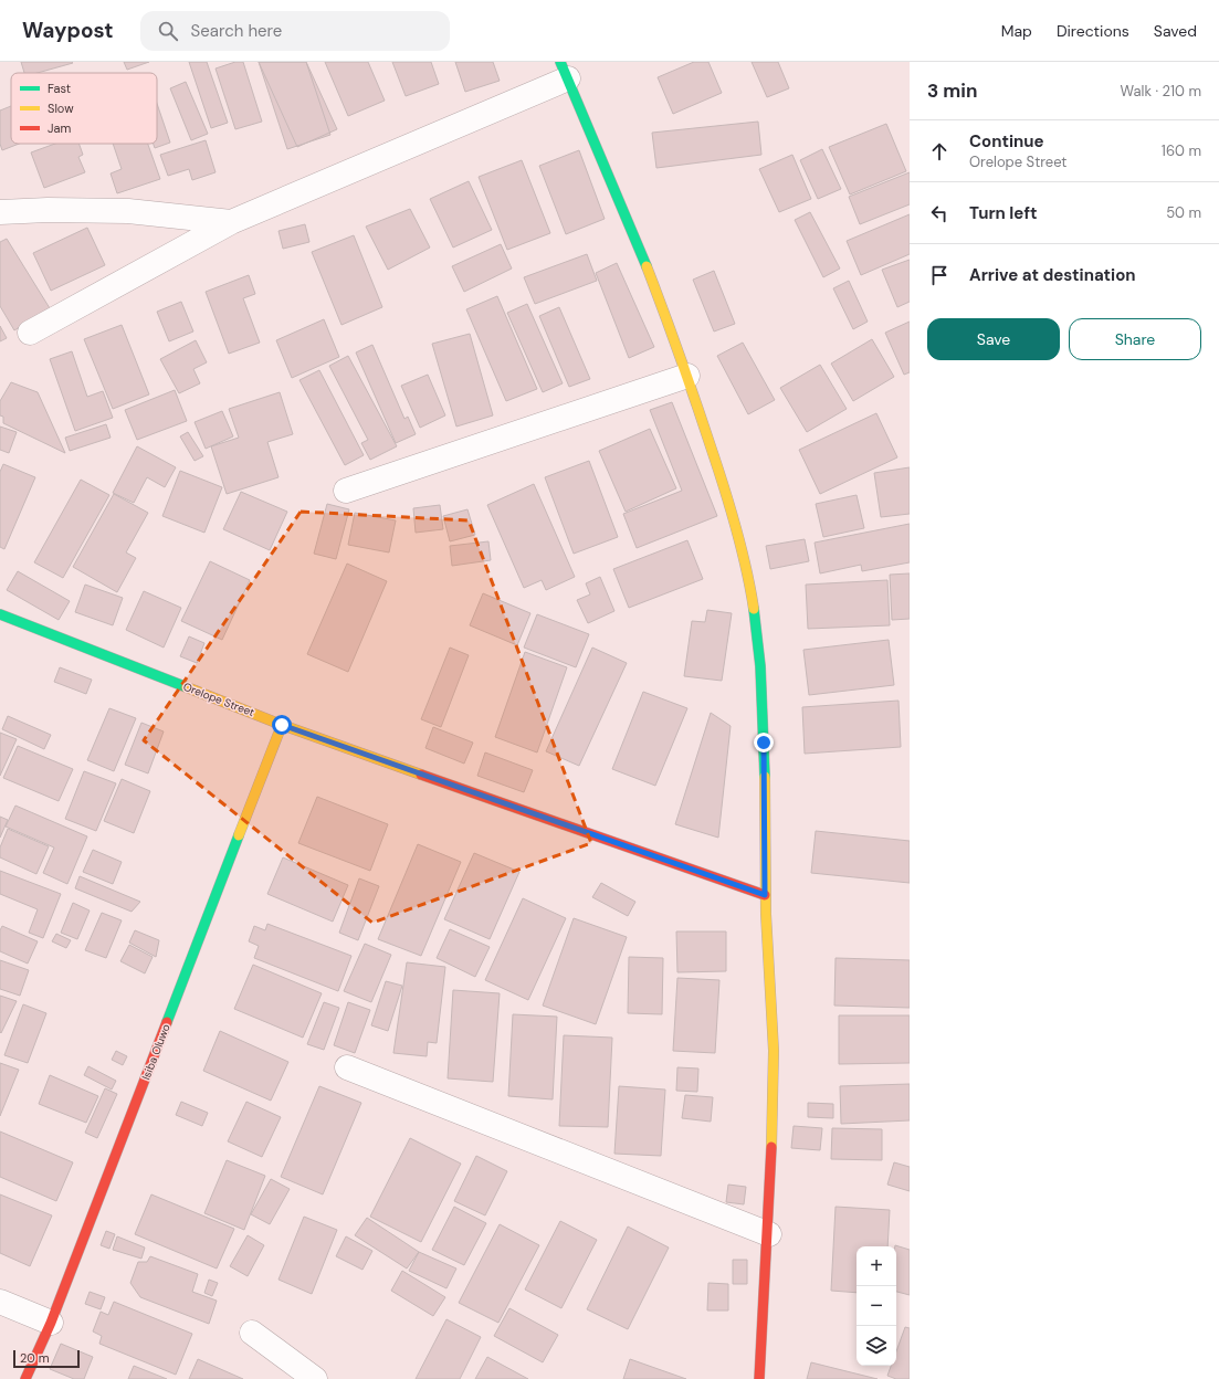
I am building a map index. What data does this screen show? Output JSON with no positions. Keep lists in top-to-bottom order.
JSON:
{
  "streets": {
    "street": ["Orelope Street", "Isiba Oluwo"]
  },
  "crossings": [
    ["Orelope Street", "Isiba Oluwo"]
  ],
  "legend": ["Fast", "Slow", "Jam"],
  "scale_bar": "20 m",
  "page": {
    "header": "Waypost",
    "search": "Search here",
    "nav": ["Map", "Directions", "Saved"],
    "heading": ["3 min", "Walk · 210 m"],
    "list": [
      ["Continue", "Orelope Street", "160 m"],
      ["Turn left", "50 m"],
      "Arrive at destination"
    ],
    "buttons": ["Save", "Share"],
    "map_buttons": ["+", "−"],
    "scale": "20 m"
  }
}
